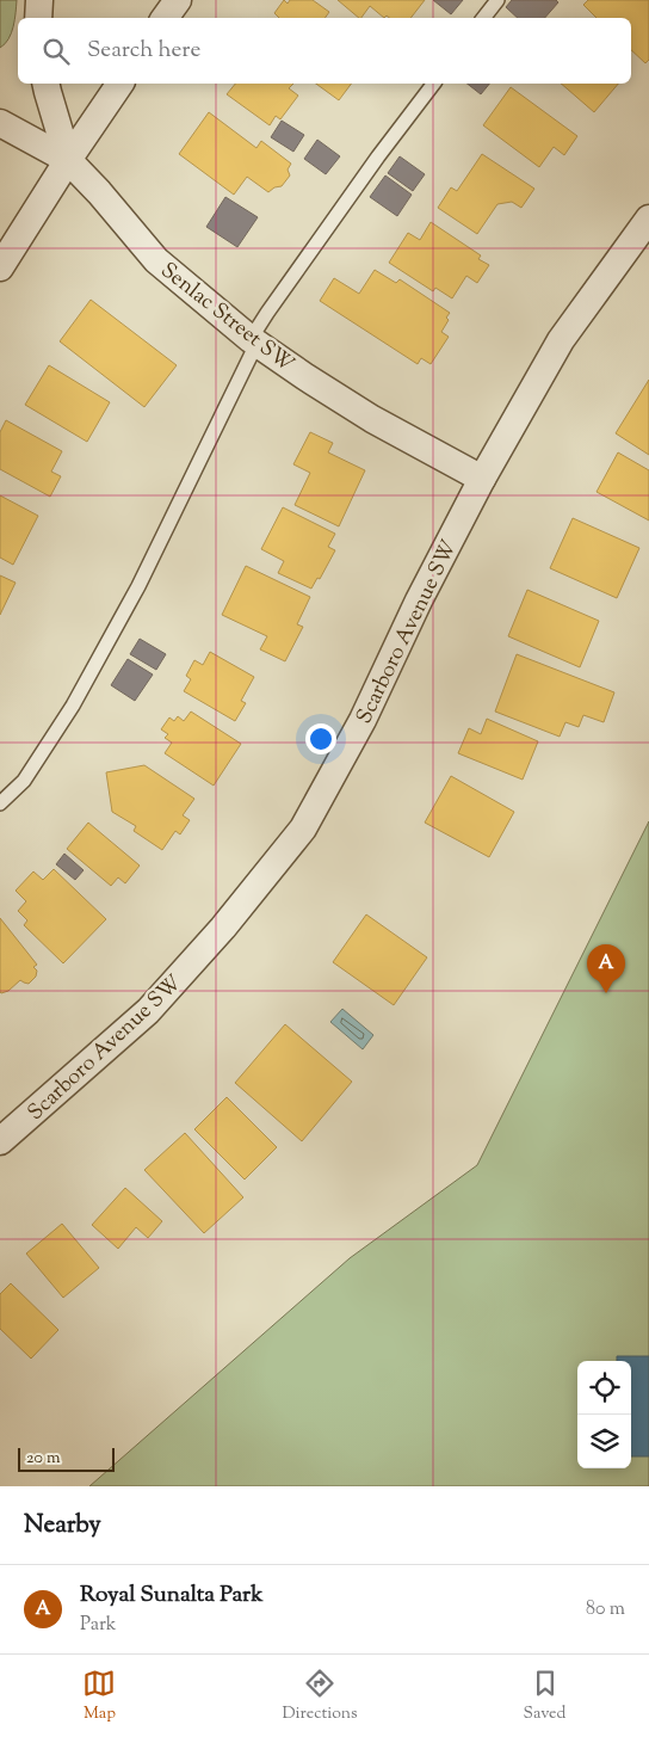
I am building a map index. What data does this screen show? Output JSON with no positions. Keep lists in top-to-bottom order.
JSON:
{
  "streets": {
    "street": ["Senlac Street SW", "Scarboro Avenue SW"]
  },
  "crossings": [
    ["Senlac Street SW", "Scarboro Avenue SW"]
  ],
  "scale_bar": "20 m",
  "page": {
    "search": "Search here",
    "pins": "A",
    "scale": "20 m",
    "heading": "Nearby",
    "list": [
      {
        "mark": "A",
        "name": "Royal Sunalta Park",
        "note": "Park",
        "value": "80 m"
      }
    ],
    "nav": ["Map", "Directions", "Saved"]
  }
}
